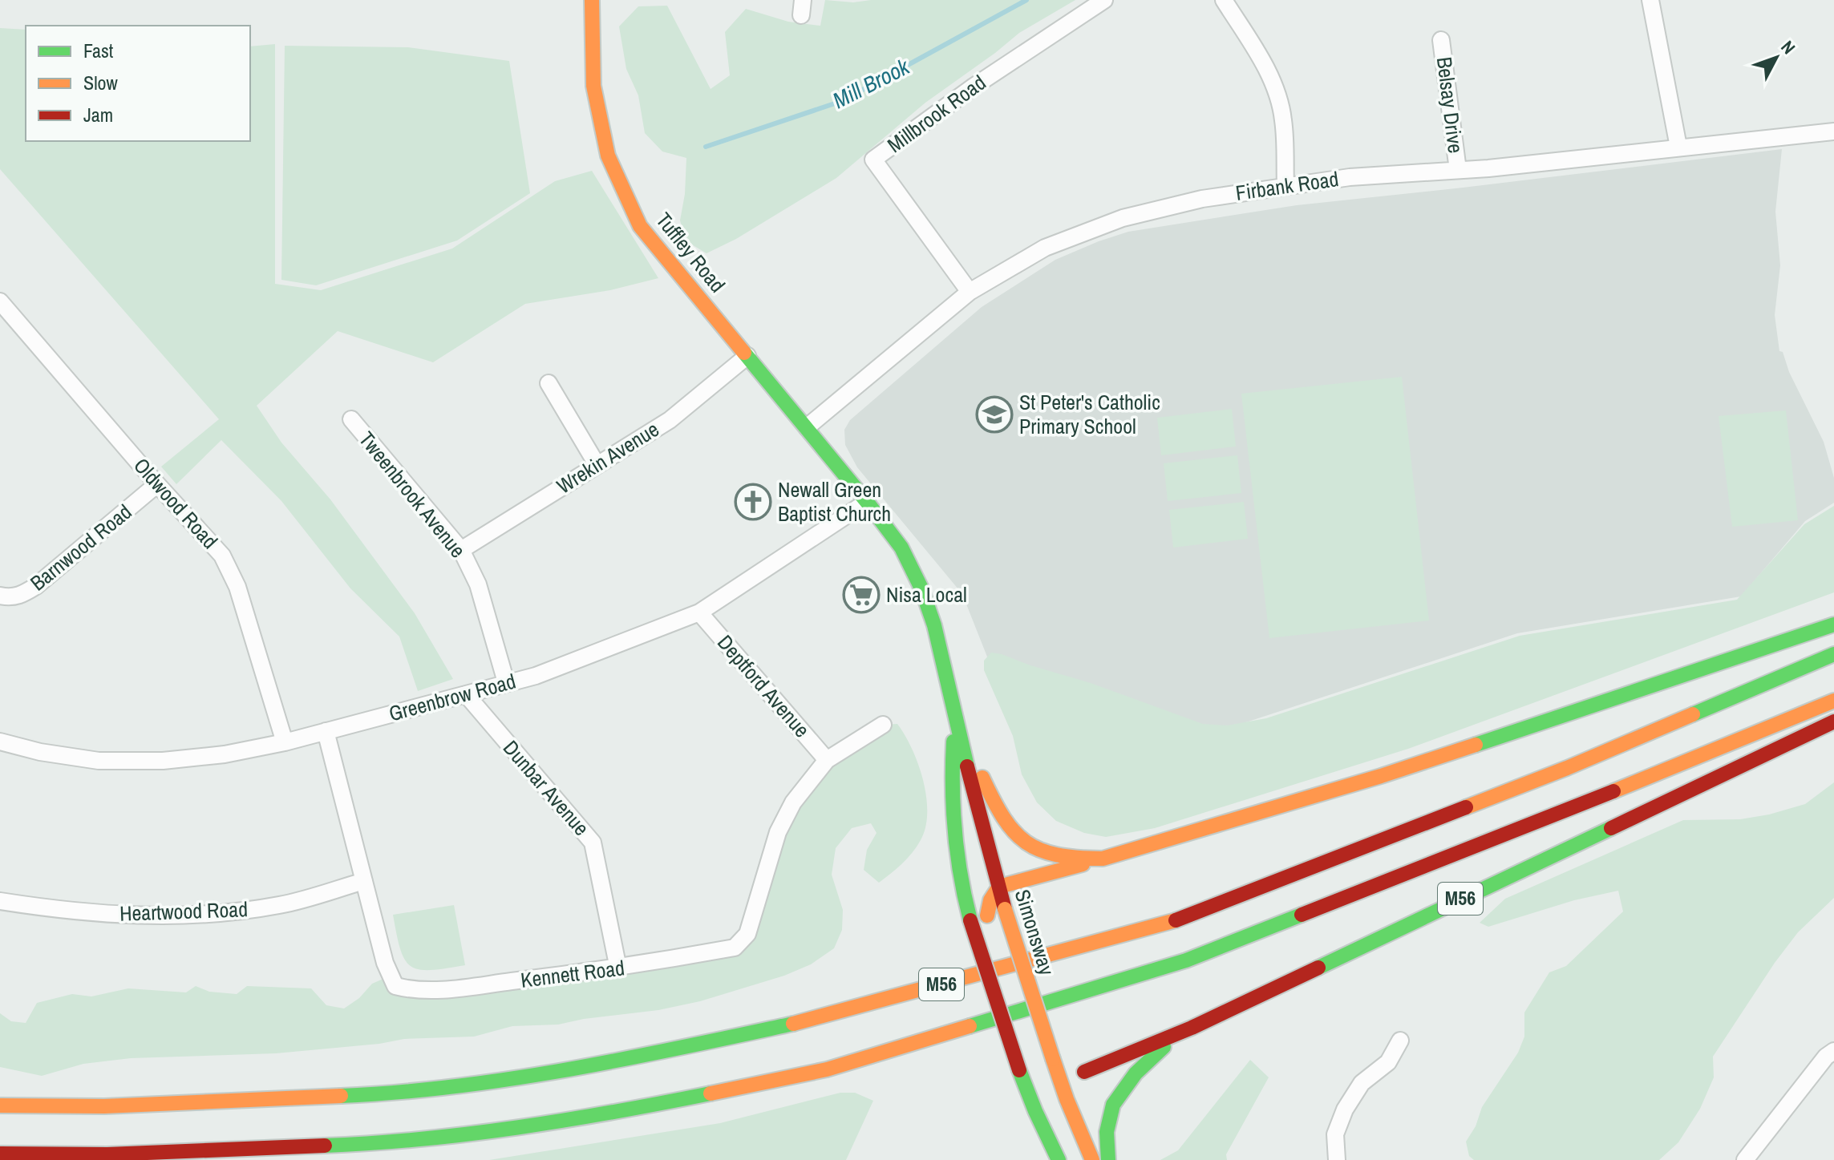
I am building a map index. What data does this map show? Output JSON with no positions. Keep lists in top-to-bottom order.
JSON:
{
  "streets": {
    "main road": ["Tuffley Road", "M56", "Simonsway"],
    "street": [
      "Belsay Drive",
      "Millbrook Road",
      "Firbank Road",
      "Wrekin Avenue",
      "Tweenbrook Avenue",
      "Oldwood Road",
      "Barnwood Road",
      "Deptford Avenue",
      "Greenbrow Road",
      "Dunbar Avenue",
      "Heartwood Road",
      "Kennett Road"
    ]
  },
  "crossings": [
    ["Belsay Drive", "Firbank Road"],
    ["Millbrook Road", "Firbank Road"],
    ["Firbank Road", "Tuffley Road"],
    ["Firbank Road", "Simonsway"],
    ["Tuffley Road", "Wrekin Avenue"],
    ["Tuffley Road", "Simonsway"],
    ["Wrekin Avenue", "Tweenbrook Avenue"],
    ["Tweenbrook Avenue", "Greenbrow Road"],
    ["Oldwood Road", "Barnwood Road"],
    ["Oldwood Road", "Greenbrow Road"],
    ["Deptford Avenue", "Greenbrow Road"],
    ["Deptford Avenue", "Kennett Road"],
    ["Greenbrow Road", "Dunbar Avenue"],
    ["Greenbrow Road", "Simonsway"],
    ["Greenbrow Road", "Kennett Road"],
    ["Dunbar Avenue", "Kennett Road"],
    ["M56", "Simonsway"],
    ["Heartwood Road", "Kennett Road"]
  ],
  "water": ["Mill Brook"],
  "places": {
    "school or university": ["St Peter's Catholic Primary School"],
    "church": ["Newall Green Baptist Church"],
    "supermarket": ["Nisa Local"]
  },
  "legend": ["Fast", "Slow", "Jam"],
  "north": "top right"
}
